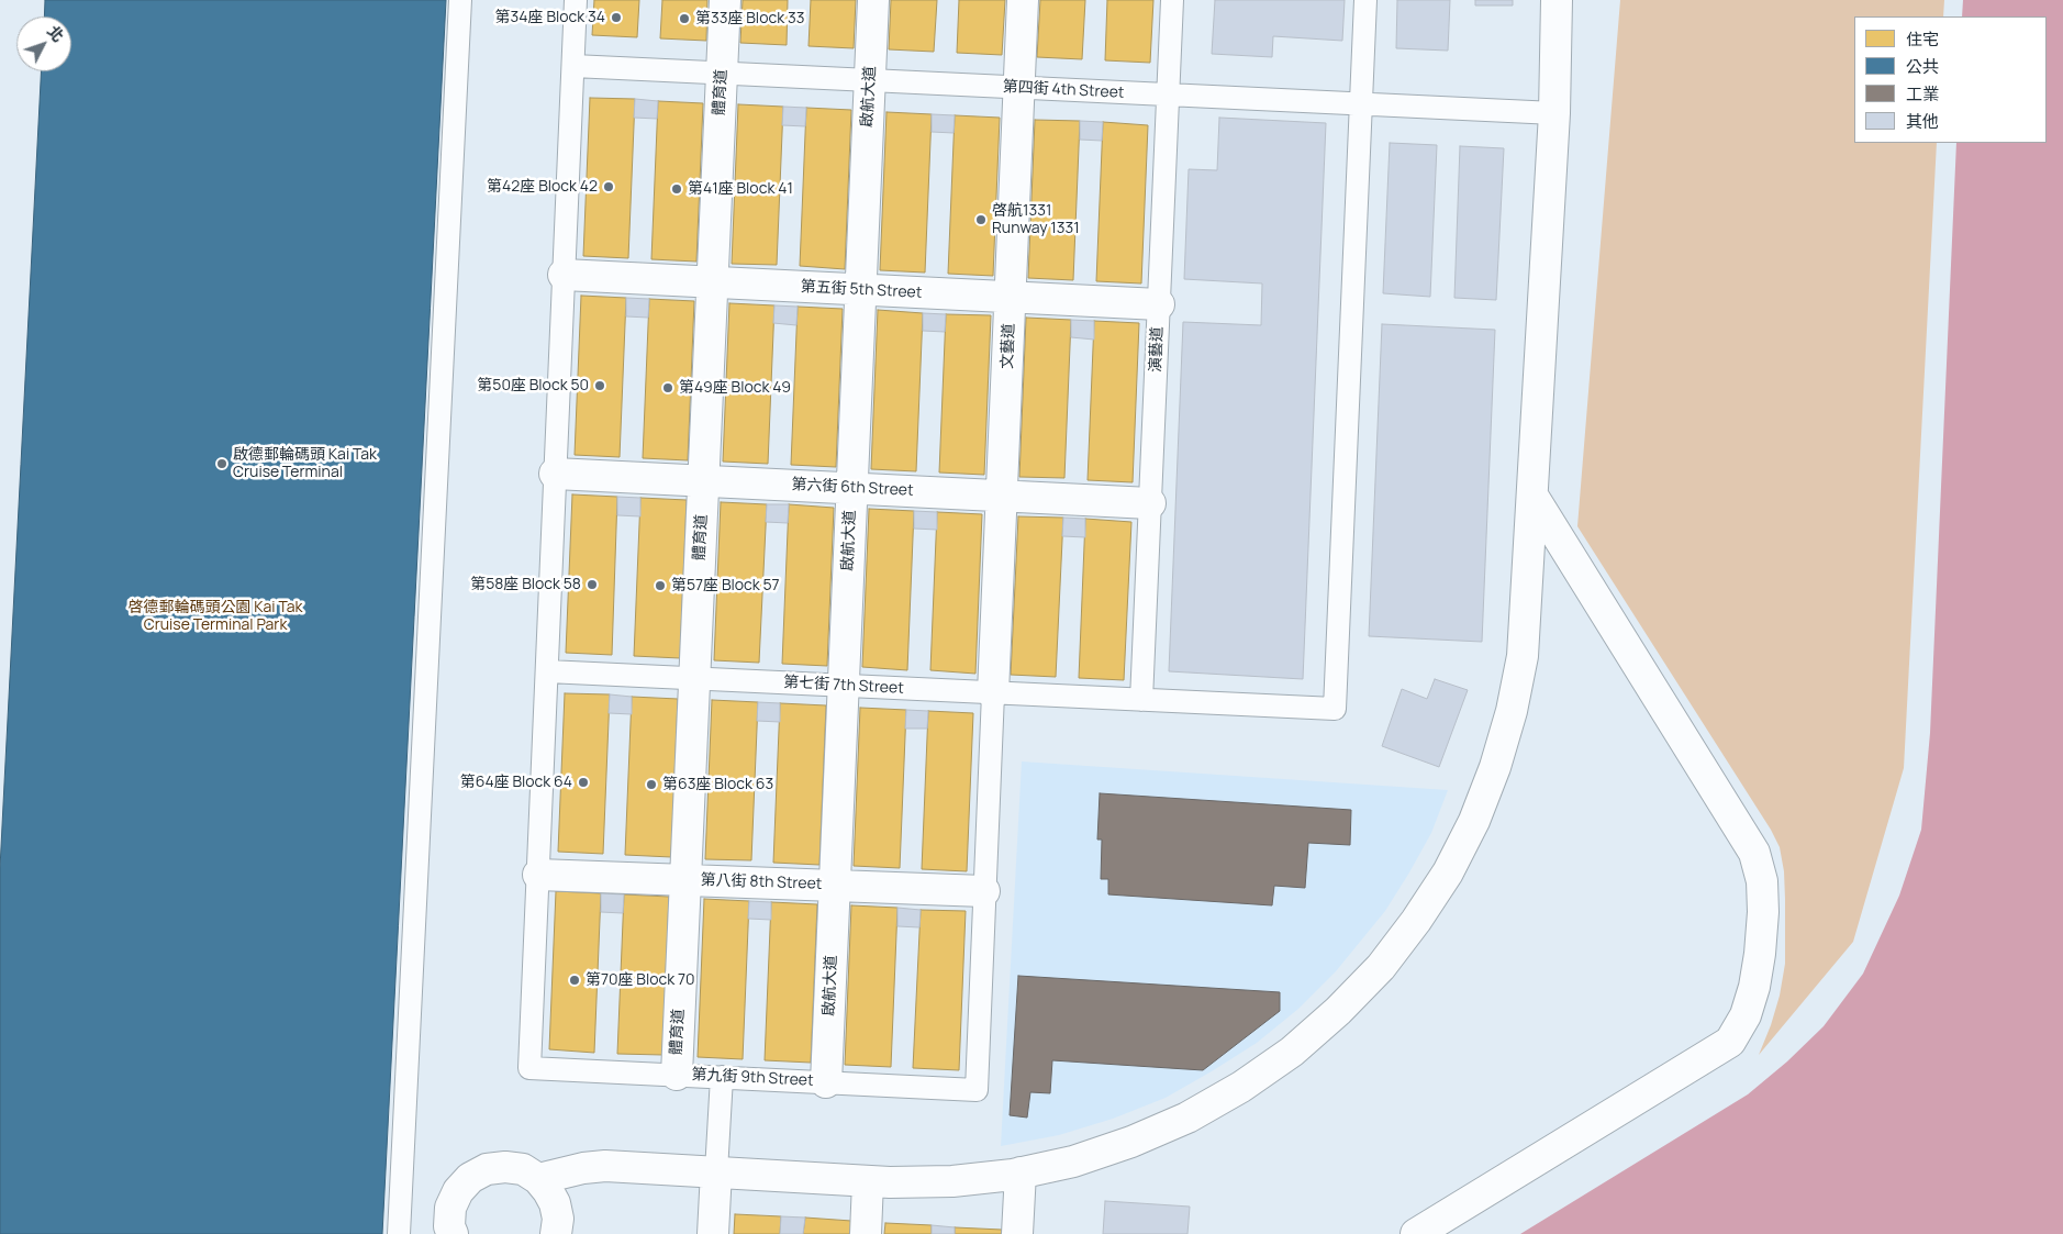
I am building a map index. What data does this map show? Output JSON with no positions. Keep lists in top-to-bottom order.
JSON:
{
  "streets": {
    "street": [
      "體育道",
      "啟航大道",
      "第五街 5th Street",
      "文藝道",
      "第六街 6th Street",
      "第八街 8th Street"
    ],
    "lane": [
      "第四街 4th Street",
      "演藝道",
      "第七街 7th Street",
      "第九街 9th Street"
    ]
  },
  "crossings": [
    ["第四街 4th Street", "體育道"],
    ["第四街 4th Street", "啟航大道"],
    ["第四街 4th Street", "文藝道"],
    ["第四街 4th Street", "演藝道"],
    ["第四街 4th Street", "第七街 7th Street"],
    ["體育道", "第五街 5th Street"],
    ["體育道", "第六街 6th Street"],
    ["體育道", "第七街 7th Street"],
    ["體育道", "第八街 8th Street"],
    ["體育道", "第九街 9th Street"],
    ["啟航大道", "第五街 5th Street"],
    ["啟航大道", "第六街 6th Street"],
    ["啟航大道", "第七街 7th Street"],
    ["啟航大道", "第八街 8th Street"],
    ["啟航大道", "第九街 9th Street"],
    ["第五街 5th Street", "文藝道"],
    ["第五街 5th Street", "演藝道"],
    ["文藝道", "第六街 6th Street"],
    ["文藝道", "第七街 7th Street"],
    ["演藝道", "第六街 6th Street"],
    ["演藝道", "第七街 7th Street"],
    ["第八街 8th Street", "第九街 9th Street"]
  ],
  "parks": ["啓德郵輪碼頭公園 Kai Tak Cruise Terminal Park"],
  "places": [
    "第34座 Block 34",
    "第33座 Block 33",
    "第42座 Block 42",
    "第41座 Block 41",
    "啓航1331 Runway 1331",
    "第50座 Block 50",
    "第49座 Block 49",
    "啟德郵輪碼頭 Kai Tak Cruise Terminal",
    "第58座 Block 58",
    "第57座 Block 57",
    "第64座 Block 64",
    "第63座 Block 63",
    "第70座 Block 70"
  ],
  "legend": [
    "住宅",
    "公共",
    "工業",
    "其他"
  ],
  "north": "top right"
}
